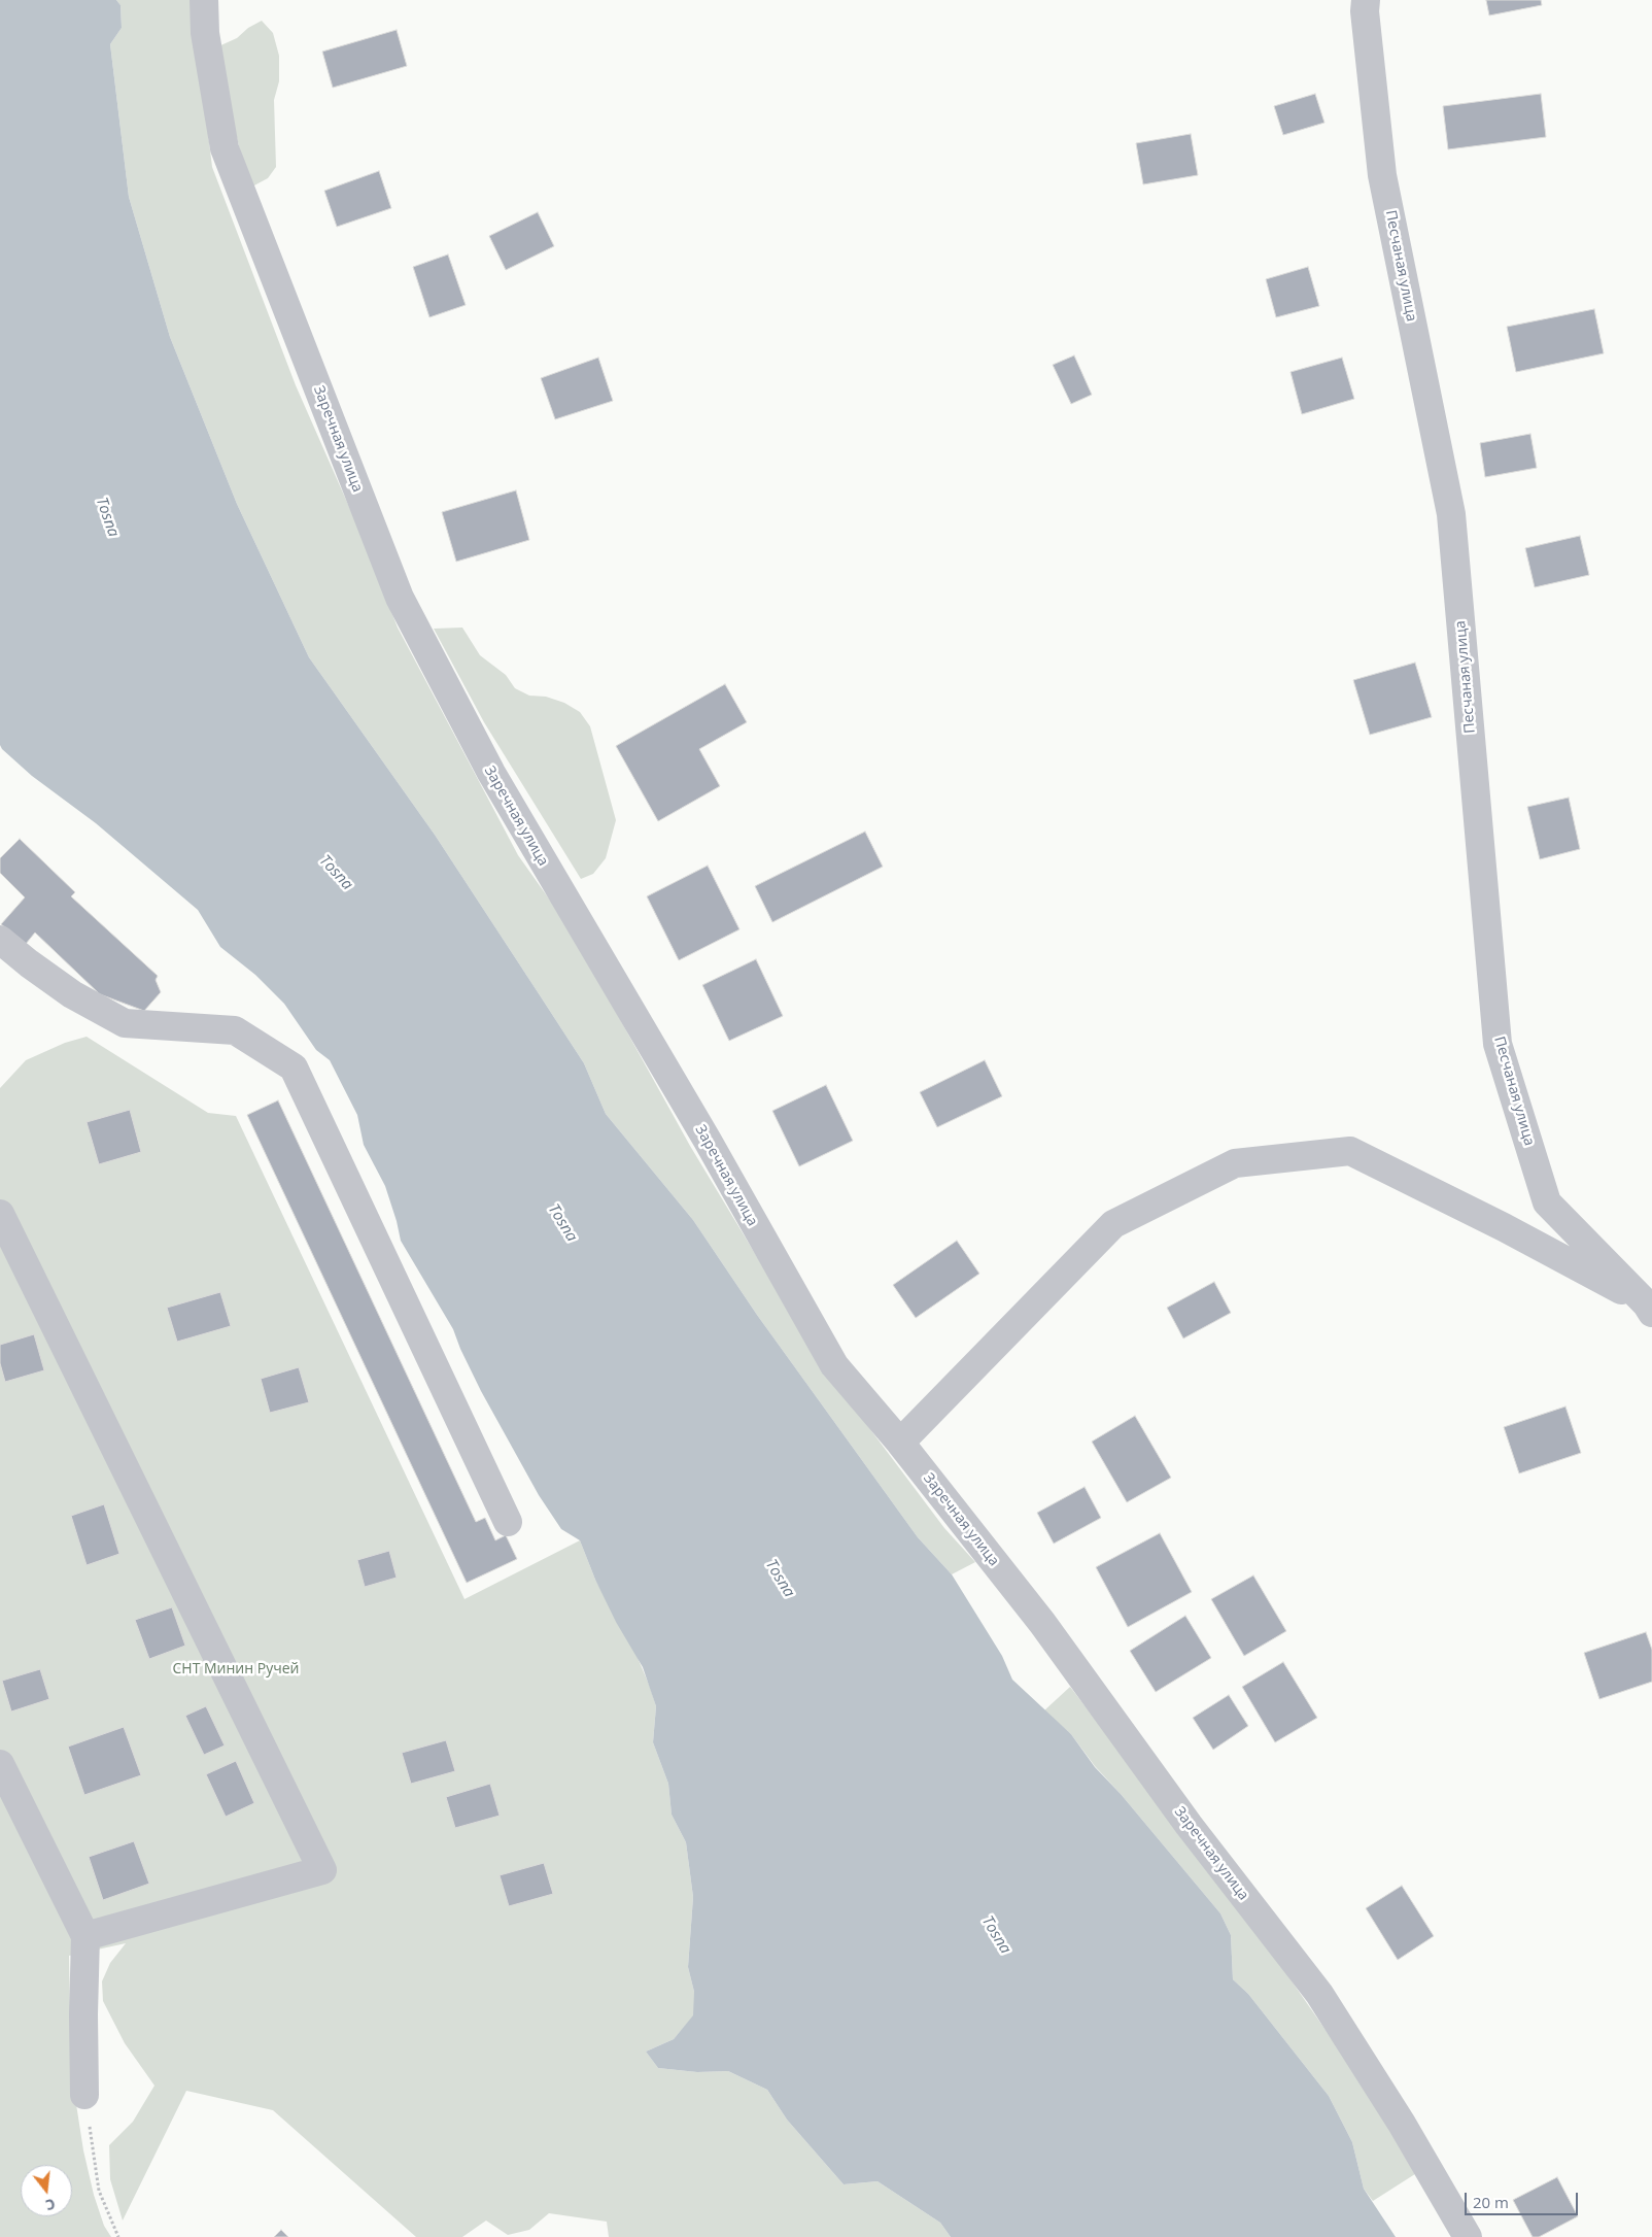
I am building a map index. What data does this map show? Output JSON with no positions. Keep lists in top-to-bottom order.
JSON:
{
  "streets": {
    "street": ["Песчаная улица", "Заречная улица"]
  },
  "water": ["Tosna"],
  "parks": ["СНТ Минин Ручей"],
  "scale_bar": "20 m",
  "north": "bottom"
}
